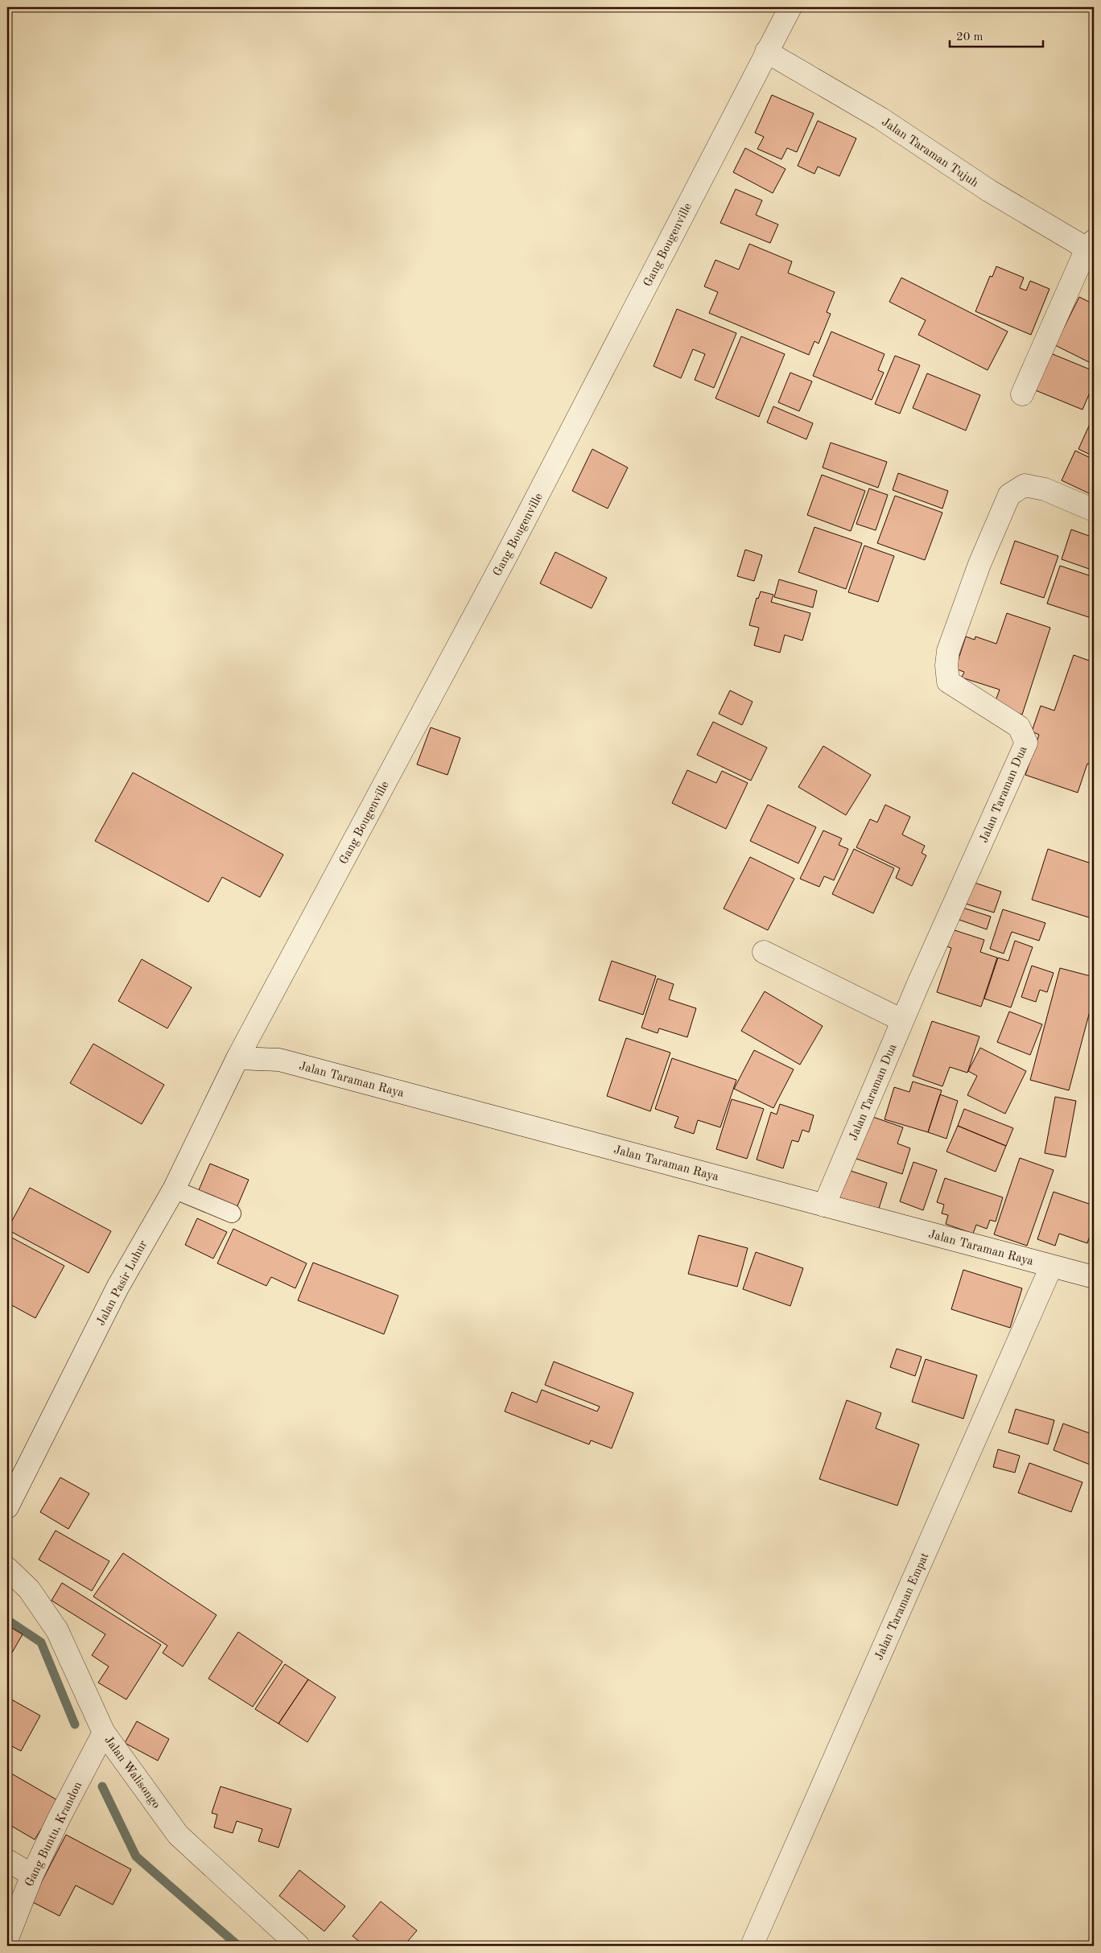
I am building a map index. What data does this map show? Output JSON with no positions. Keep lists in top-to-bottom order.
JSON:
{
  "streets": {
    "street": [
      "Jalan Taraman Tujuh",
      "Gang Bougenville",
      "Jalan Taraman Dua",
      "Jalan Taraman Raya",
      "Jalan Pasir Luhur",
      "Jalan Taraman Empat",
      "Jalan Walisongo",
      "Gang Buntu, Krandon"
    ]
  },
  "crossings": [
    ["Jalan Taraman Tujuh", "Gang Bougenville"],
    ["Gang Bougenville", "Jalan Taraman Raya"],
    ["Gang Bougenville", "Jalan Pasir Luhur"],
    ["Jalan Taraman Dua", "Jalan Taraman Raya"],
    ["Jalan Taraman Raya", "Jalan Pasir Luhur"],
    ["Jalan Taraman Raya", "Jalan Taraman Empat"],
    ["Jalan Walisongo", "Gang Buntu, Krandon"]
  ],
  "scale_bar": "20 m"
}
